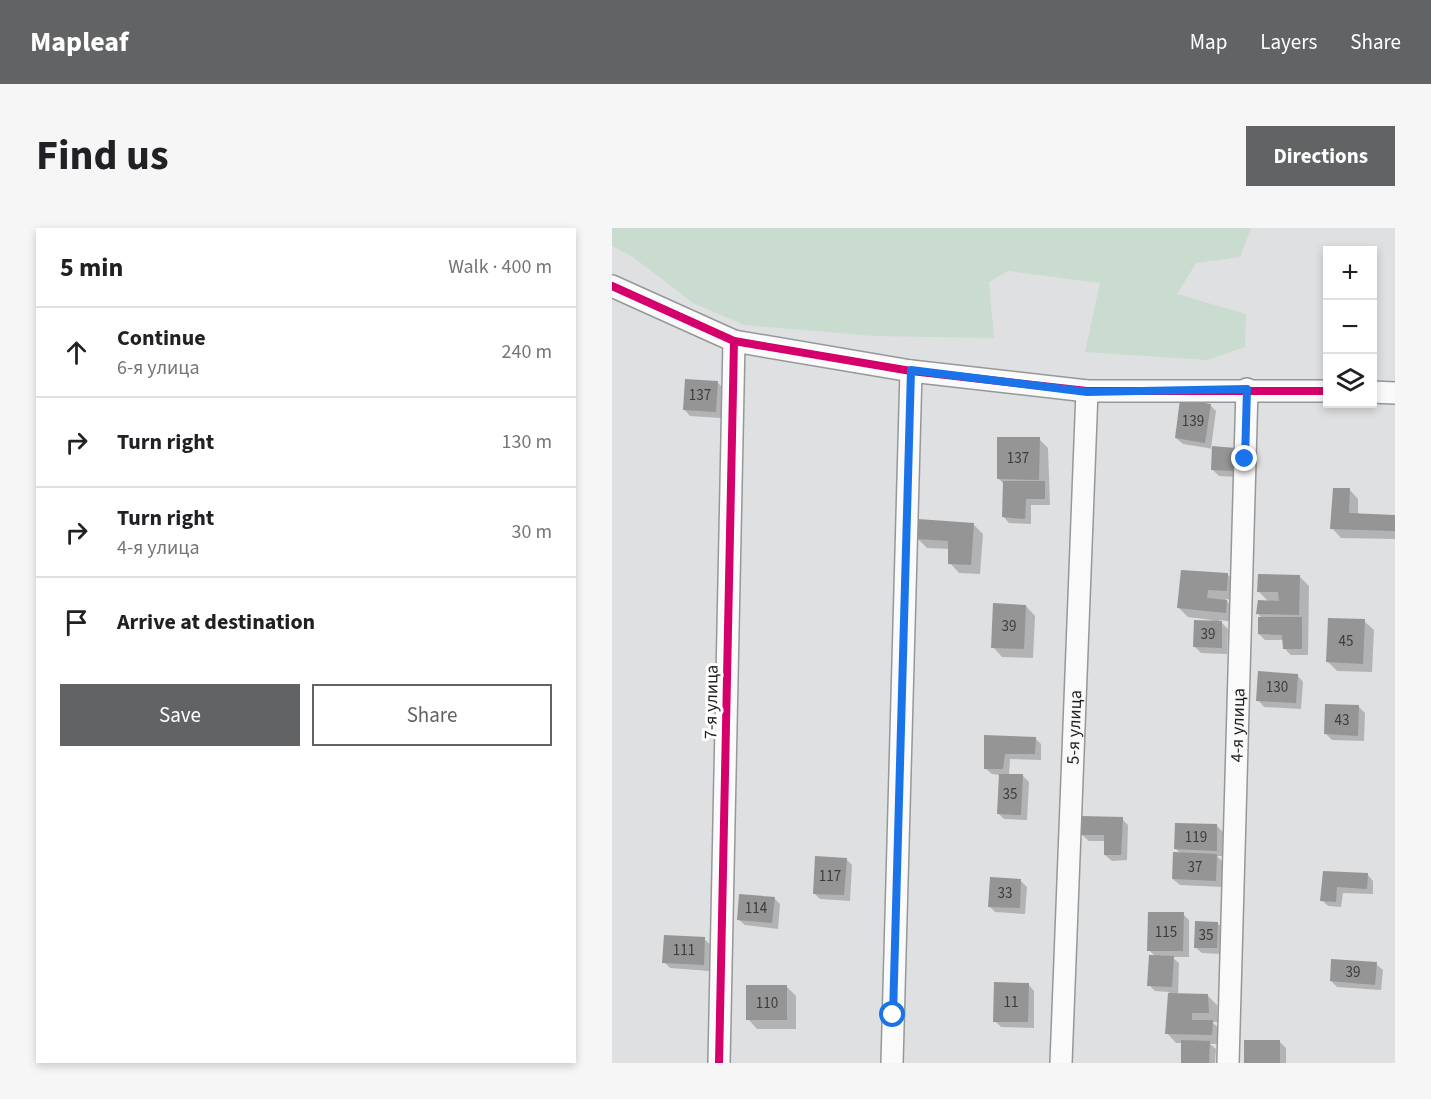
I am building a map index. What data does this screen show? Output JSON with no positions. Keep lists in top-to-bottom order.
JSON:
{
  "streets": {
    "street": ["7-я улица", "4-я улица", "5-я улица"]
  },
  "house_numbers": [
    "137",
    "139",
    "137",
    "39",
    "39",
    "45",
    "130",
    "43",
    "35",
    "119",
    "37",
    "117",
    "33",
    "114",
    "115",
    "35",
    "111",
    "39",
    "11",
    "110"
  ],
  "page": {
    "header": "Mapleaf",
    "nav": ["Map", "Layers", "Share"],
    "title": "Find us",
    "buttons": [
      "Directions",
      ["Save", "Share"]
    ],
    "heading": ["5 min", "Walk · 400 m"],
    "map_buttons": ["+", "−"],
    "list": [
      ["Continue", "6-я улица", "240 m"],
      ["Turn right", "130 m"],
      ["Turn right", "4-я улица", "30 m"],
      "Arrive at destination"
    ]
  }
}
